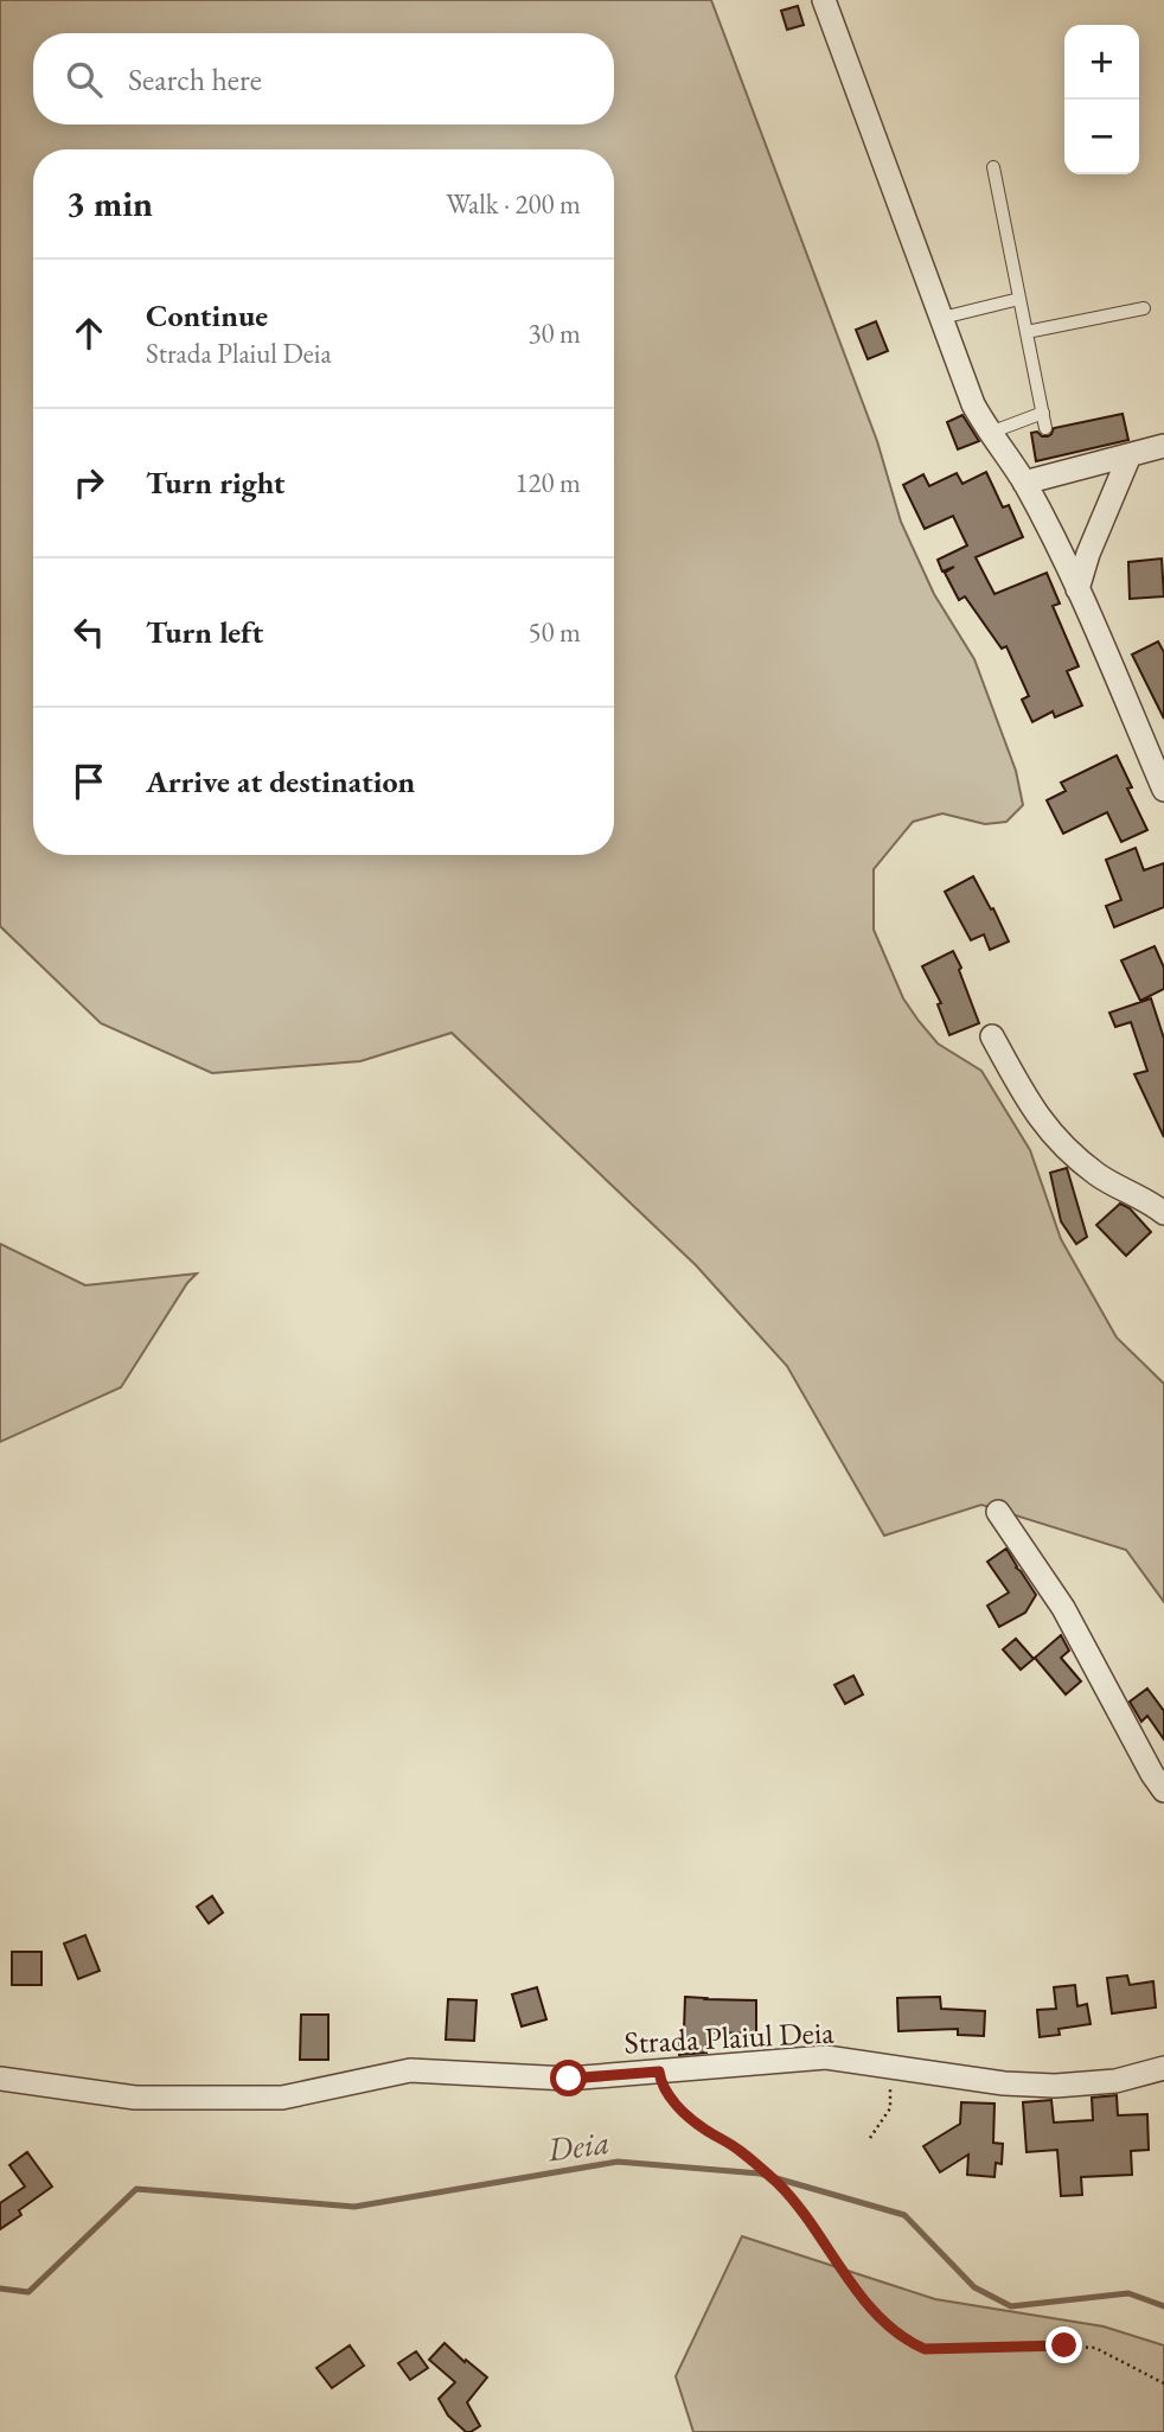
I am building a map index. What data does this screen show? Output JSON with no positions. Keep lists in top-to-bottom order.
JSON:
{
  "streets": {
    "street": ["Strada Plaiul Deia"]
  },
  "water": ["Deia"],
  "page": {
    "map_buttons": ["+", "−"],
    "search": "Search here",
    "heading": ["3 min", "Walk · 200 m"],
    "list": [
      ["Continue", "Strada Plaiul Deia", "30 m"],
      ["Turn right", "120 m"],
      ["Turn left", "50 m"],
      "Arrive at destination"
    ]
  }
}
